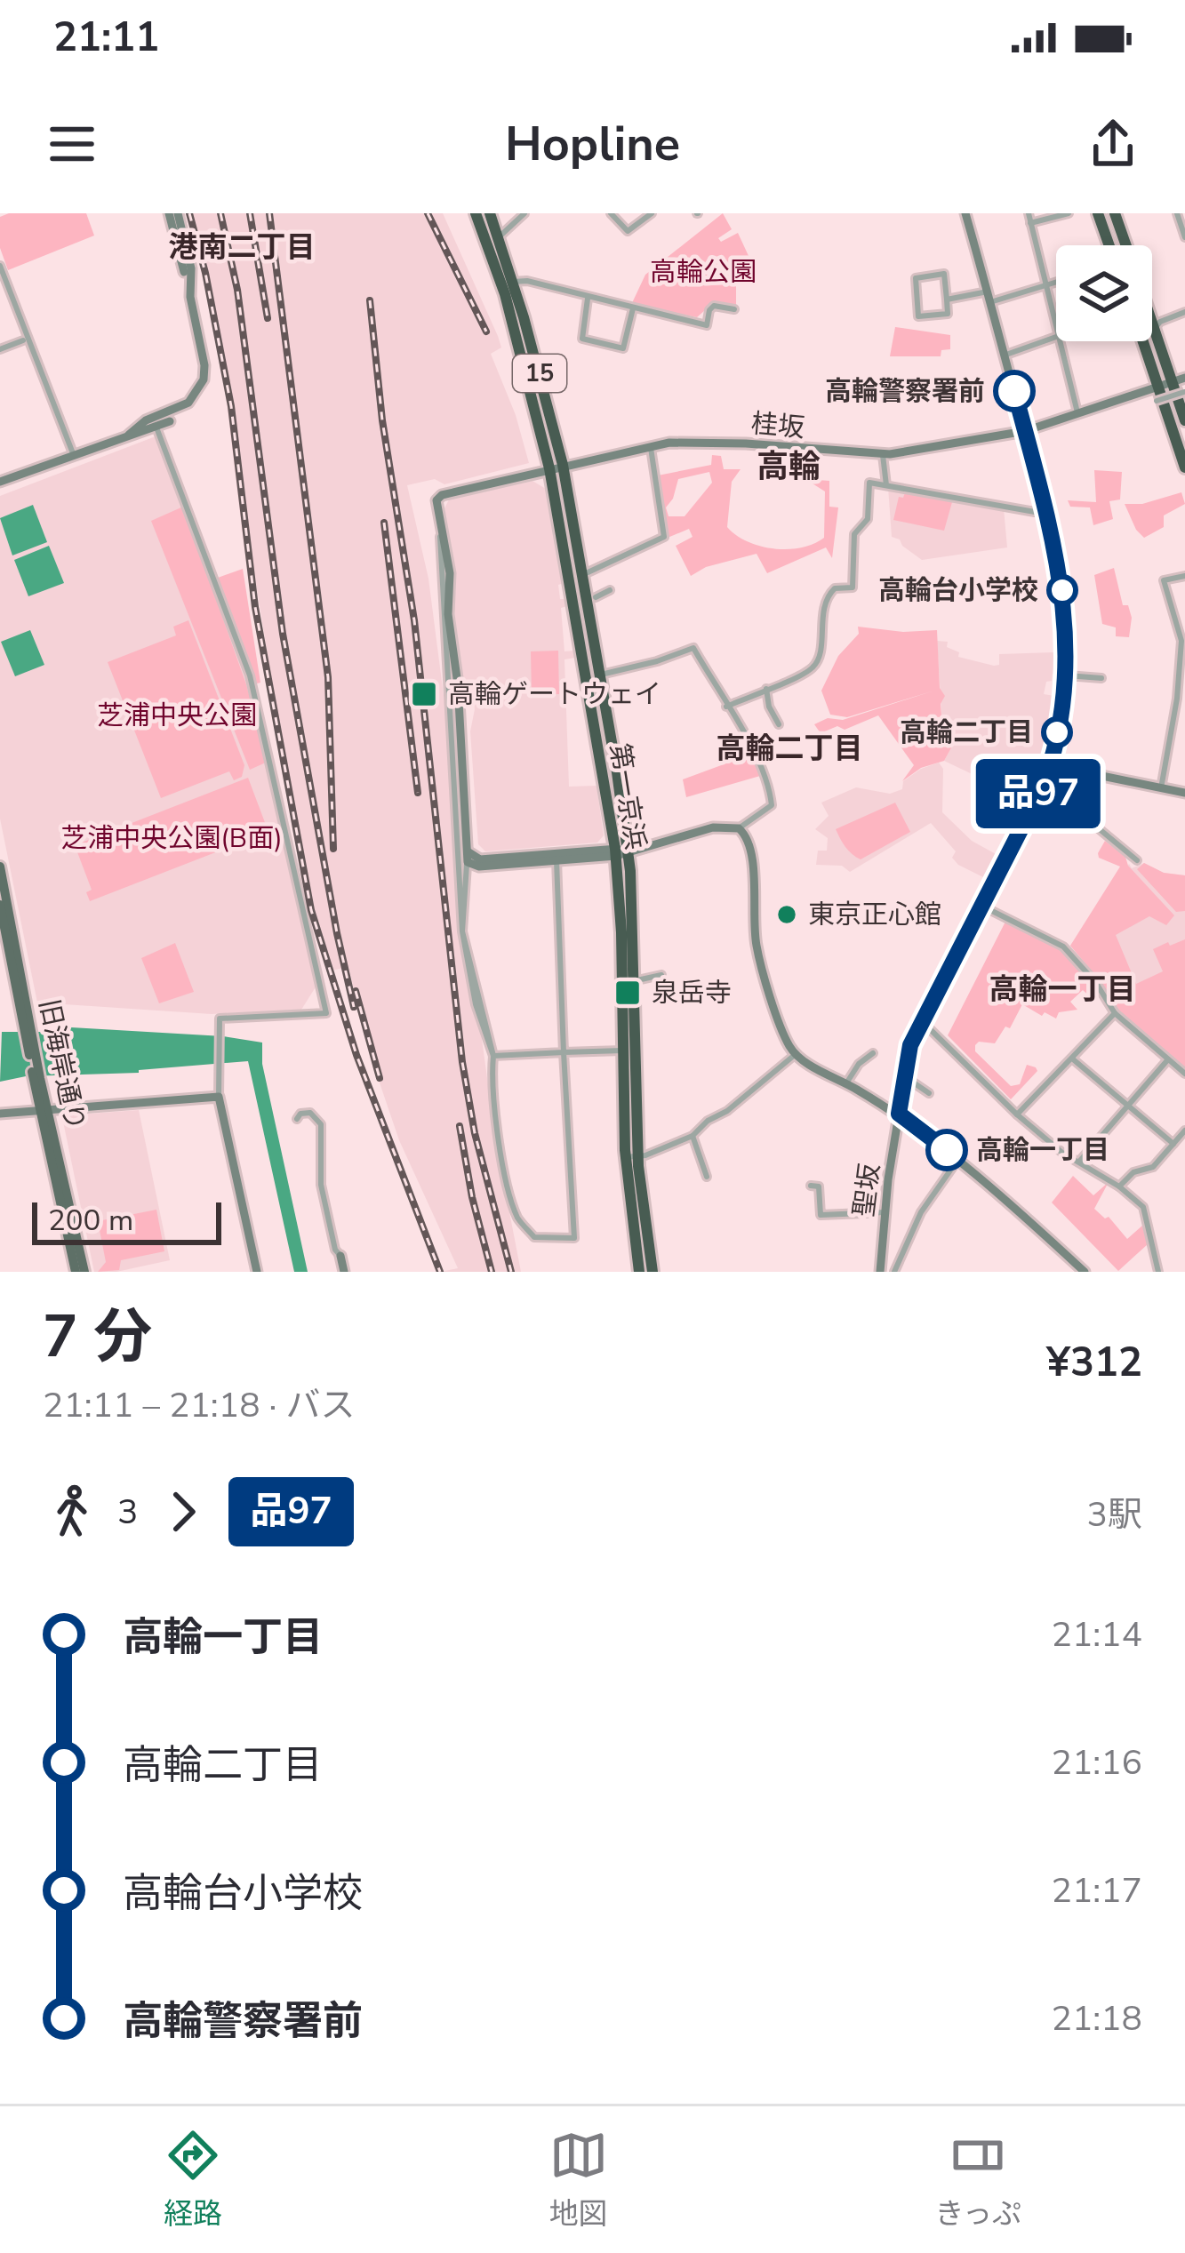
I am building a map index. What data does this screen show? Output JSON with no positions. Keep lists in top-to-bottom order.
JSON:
{
  "streets": {
    "highway": ["15", "第一京浜"],
    "main road": ["旧海岸通り"],
    "street": ["桂坂", "聖坂"]
  },
  "crossings": [
    ["桂坂", "第一京浜"],
    ["桂坂", "聖坂"]
  ],
  "districts": [
    "港南二丁目",
    "高輪",
    "高輪二丁目",
    "高輪一丁目"
  ],
  "parks": ["高輪公園", "芝浦中央公園", "芝浦中央公園(B面)"],
  "places": {
    "other": [
      "高輪警察署前",
      "高輪台小学校",
      "高輪二丁目",
      "東京正心館",
      "高輪一丁目"
    ],
    "transit": ["高輪ゲートウェイ", "泉岳寺"]
  },
  "lines": ["bus line 品97"],
  "scale_bar": "200 m",
  "page": {
    "status": "21:11",
    "header": "Hopline",
    "on_map": "品97",
    "scale": "200 m",
    "heading": ["7 分", "21:11 – 21:18 · バス", "¥312"],
    "legs": ["3", "品97", "3駅"],
    "list": [
      {
        "name": "高輪一丁目",
        "value": "21:14"
      },
      {
        "name": "高輪二丁目",
        "value": "21:16"
      },
      {
        "name": "高輪台小学校",
        "value": "21:17"
      },
      {
        "name": "高輪警察署前",
        "value": "21:18"
      }
    ],
    "tabs": ["経路", "地図", "きっぷ"]
  }
}
